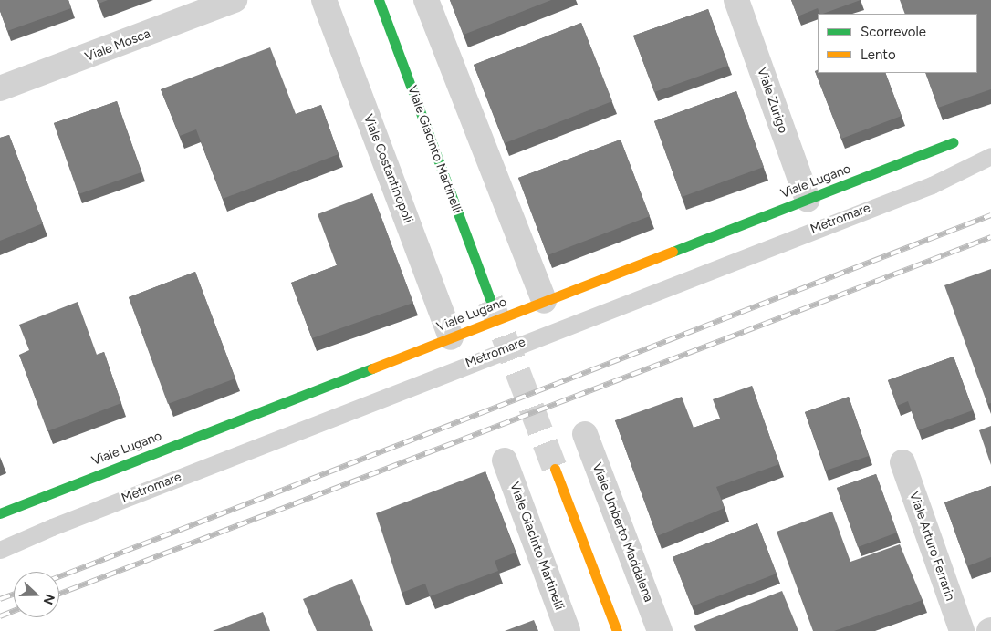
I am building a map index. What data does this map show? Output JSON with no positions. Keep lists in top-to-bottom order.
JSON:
{
  "streets": {
    "street": [
      "Viale Mosca",
      "Viale Zurigo",
      "Viale Giacinto Martinelli",
      "Viale Costantinopoli",
      "Viale Lugano",
      "Viale Umberto Maddalena",
      "Viale Arturo Ferrarin"
    ],
    "lane": ["Metromare"]
  },
  "crossings": [
    ["Viale Zurigo", "Viale Lugano"],
    ["Viale Costantinopoli", "Viale Lugano"]
  ],
  "legend": ["Scorrevole", "Lento"],
  "north": "right"
}
